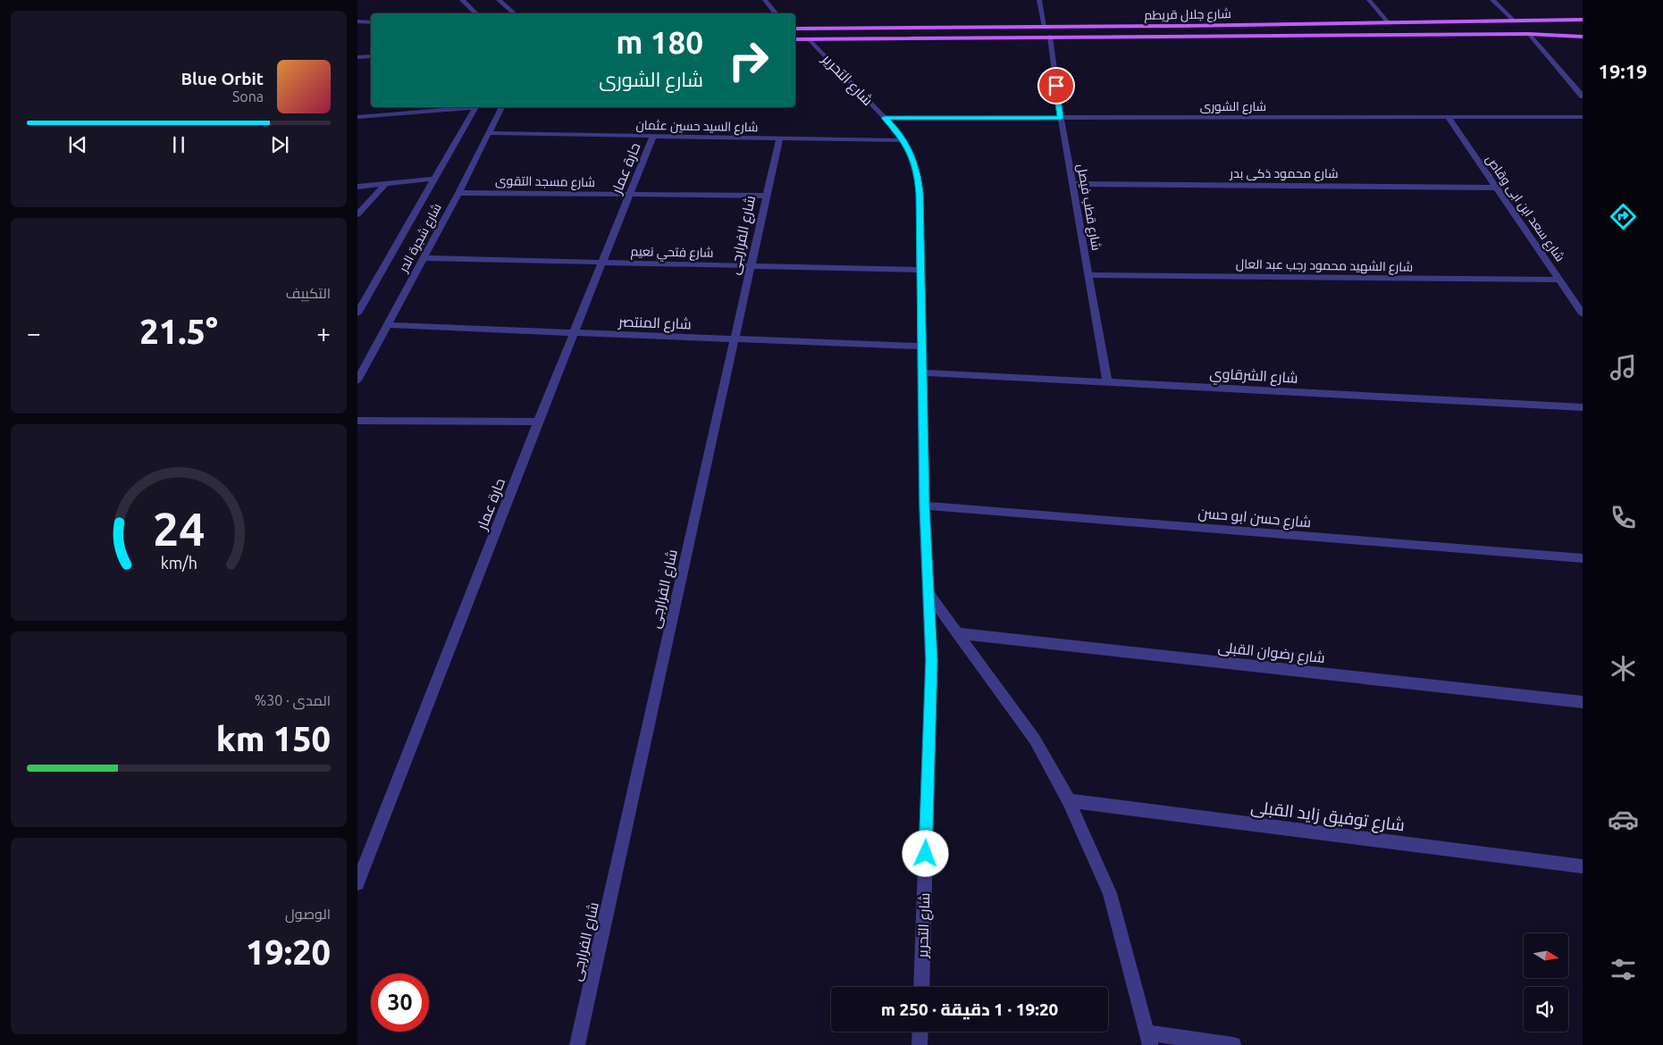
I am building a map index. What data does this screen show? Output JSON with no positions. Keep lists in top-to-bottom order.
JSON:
{
  "streets": {
    "main road": ["شارع جلال قريطم"],
    "street": [
      "شارع التحرير",
      "شارع الشورى",
      "شارع السيد حسين عثمان",
      "حارة عمار",
      "شارع محمود ذكى بدر",
      "شارع مسجد التقوى",
      "شارع قطب فيصل",
      "شارع سعد ابن ابى وقاص",
      "شارع الفرارجى",
      "شارع شجرة الدر",
      "شارع فتحي نعيم",
      "شارع الشهيد محمود رجب عبد العال",
      "شارع المنتصر",
      "شارع الشرقاوي",
      "شارع حسن ابو حسن",
      "شارع رضوان القبلى",
      "شارع توفيق زايد القبلى"
    ]
  },
  "crossings": [
    ["شارع جلال قريطم", "شارع التحرير"],
    ["شارع جلال قريطم", "شارع قطب فيصل"],
    ["شارع التحرير", "شارع الشورى"],
    ["شارع التحرير", "شارع السيد حسين عثمان"],
    ["شارع التحرير", "شارع فتحي نعيم"],
    ["شارع التحرير", "شارع المنتصر"],
    ["شارع التحرير", "شارع الشرقاوي"],
    ["شارع التحرير", "شارع حسن ابو حسن"],
    ["شارع الشورى", "شارع قطب فيصل"],
    ["شارع الشورى", "شارع سعد ابن ابى وقاص"],
    ["شارع السيد حسين عثمان", "حارة عمار"],
    ["شارع السيد حسين عثمان", "شارع الفرارجى"],
    ["شارع السيد حسين عثمان", "شارع شجرة الدر"],
    ["حارة عمار", "شارع مسجد التقوى"],
    ["حارة عمار", "شارع فتحي نعيم"],
    ["حارة عمار", "شارع المنتصر"],
    ["شارع محمود ذكى بدر", "شارع قطب فيصل"],
    ["شارع محمود ذكى بدر", "شارع سعد ابن ابى وقاص"],
    ["شارع مسجد التقوى", "شارع الفرارجى"],
    ["شارع مسجد التقوى", "شارع شجرة الدر"],
    ["شارع قطب فيصل", "شارع الشهيد محمود رجب عبد العال"],
    ["شارع قطب فيصل", "شارع الشرقاوي"],
    ["شارع سعد ابن ابى وقاص", "شارع الشهيد محمود رجب عبد العال"],
    ["شارع الفرارجى", "شارع فتحي نعيم"],
    ["شارع الفرارجى", "شارع المنتصر"],
    ["شارع شجرة الدر", "شارع فتحي نعيم"],
    ["شارع شجرة الدر", "شارع المنتصر"]
  ],
  "north": "right",
  "page": {
    "tabs": "19:19",
    "turn": ["180 m", "شارع الشورى"],
    "song": ["Blue Orbit", "Sona"],
    "tile": [
      "التكييف",
      ["المدى · 30%", "150 km"],
      ["الوصول", "19:20"]
    ],
    "heat": ["−", "21.5°", "+"],
    "limit": "30",
    "trip": "19:20 · 1 دقيقة · 250 m",
    "gauge": ["24", "km/h"]
  }
}
